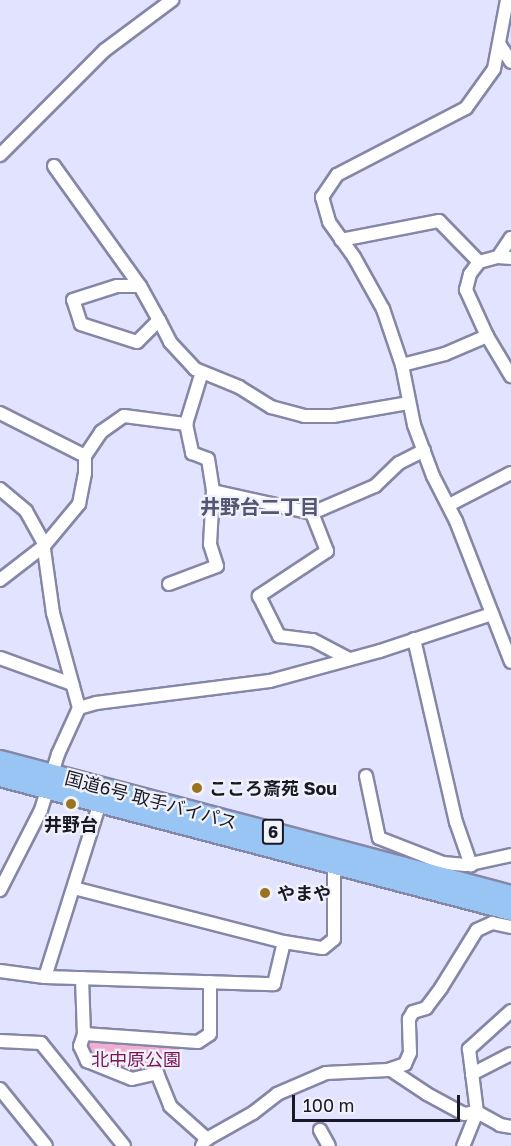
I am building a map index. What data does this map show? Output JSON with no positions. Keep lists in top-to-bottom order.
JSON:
{
  "streets": {
    "highway": ["国道6号 取手バイパス", "6"]
  },
  "districts": ["井野台二丁目"],
  "parks": ["北中原公園"],
  "places": ["こころ斎苑 Sou", "井野台", "やまや"],
  "scale_bar": "100 m"
}
